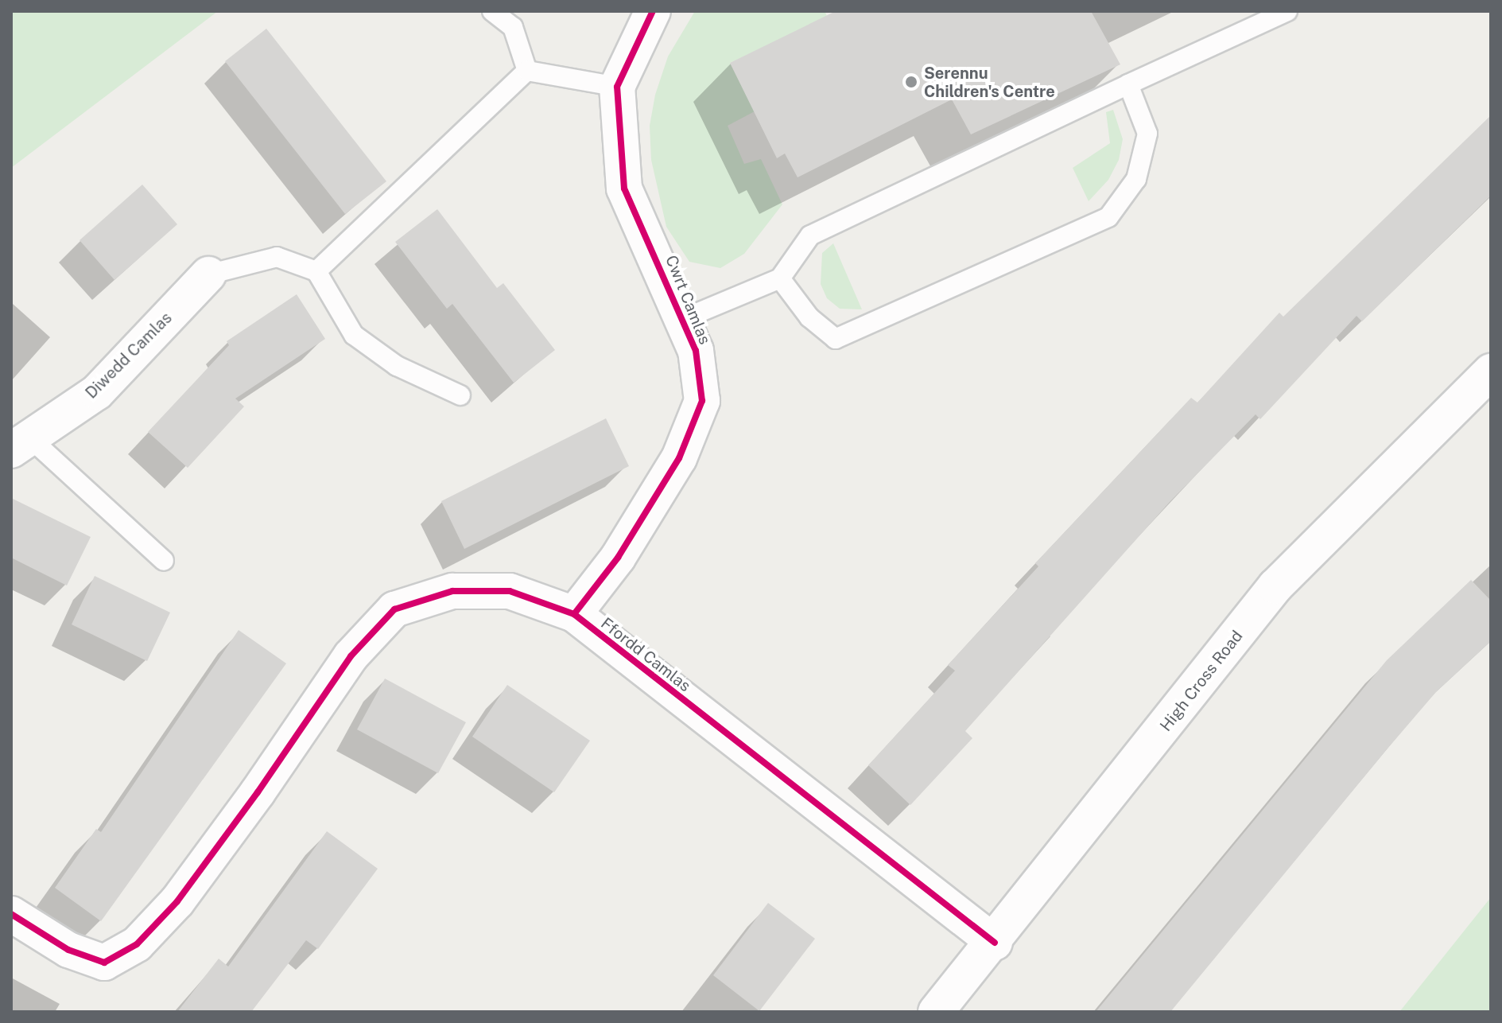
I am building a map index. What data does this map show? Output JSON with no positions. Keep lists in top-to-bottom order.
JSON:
{
  "streets": {
    "street": [
      "Cwrt Camlas",
      "Diwedd Camlas",
      "Ffordd Camlas",
      "High Cross Road"
    ]
  },
  "crossings": [
    ["Cwrt Camlas", "Ffordd Camlas"],
    ["Ffordd Camlas", "High Cross Road"]
  ],
  "places": ["Serennu Children's Centre"]
}
